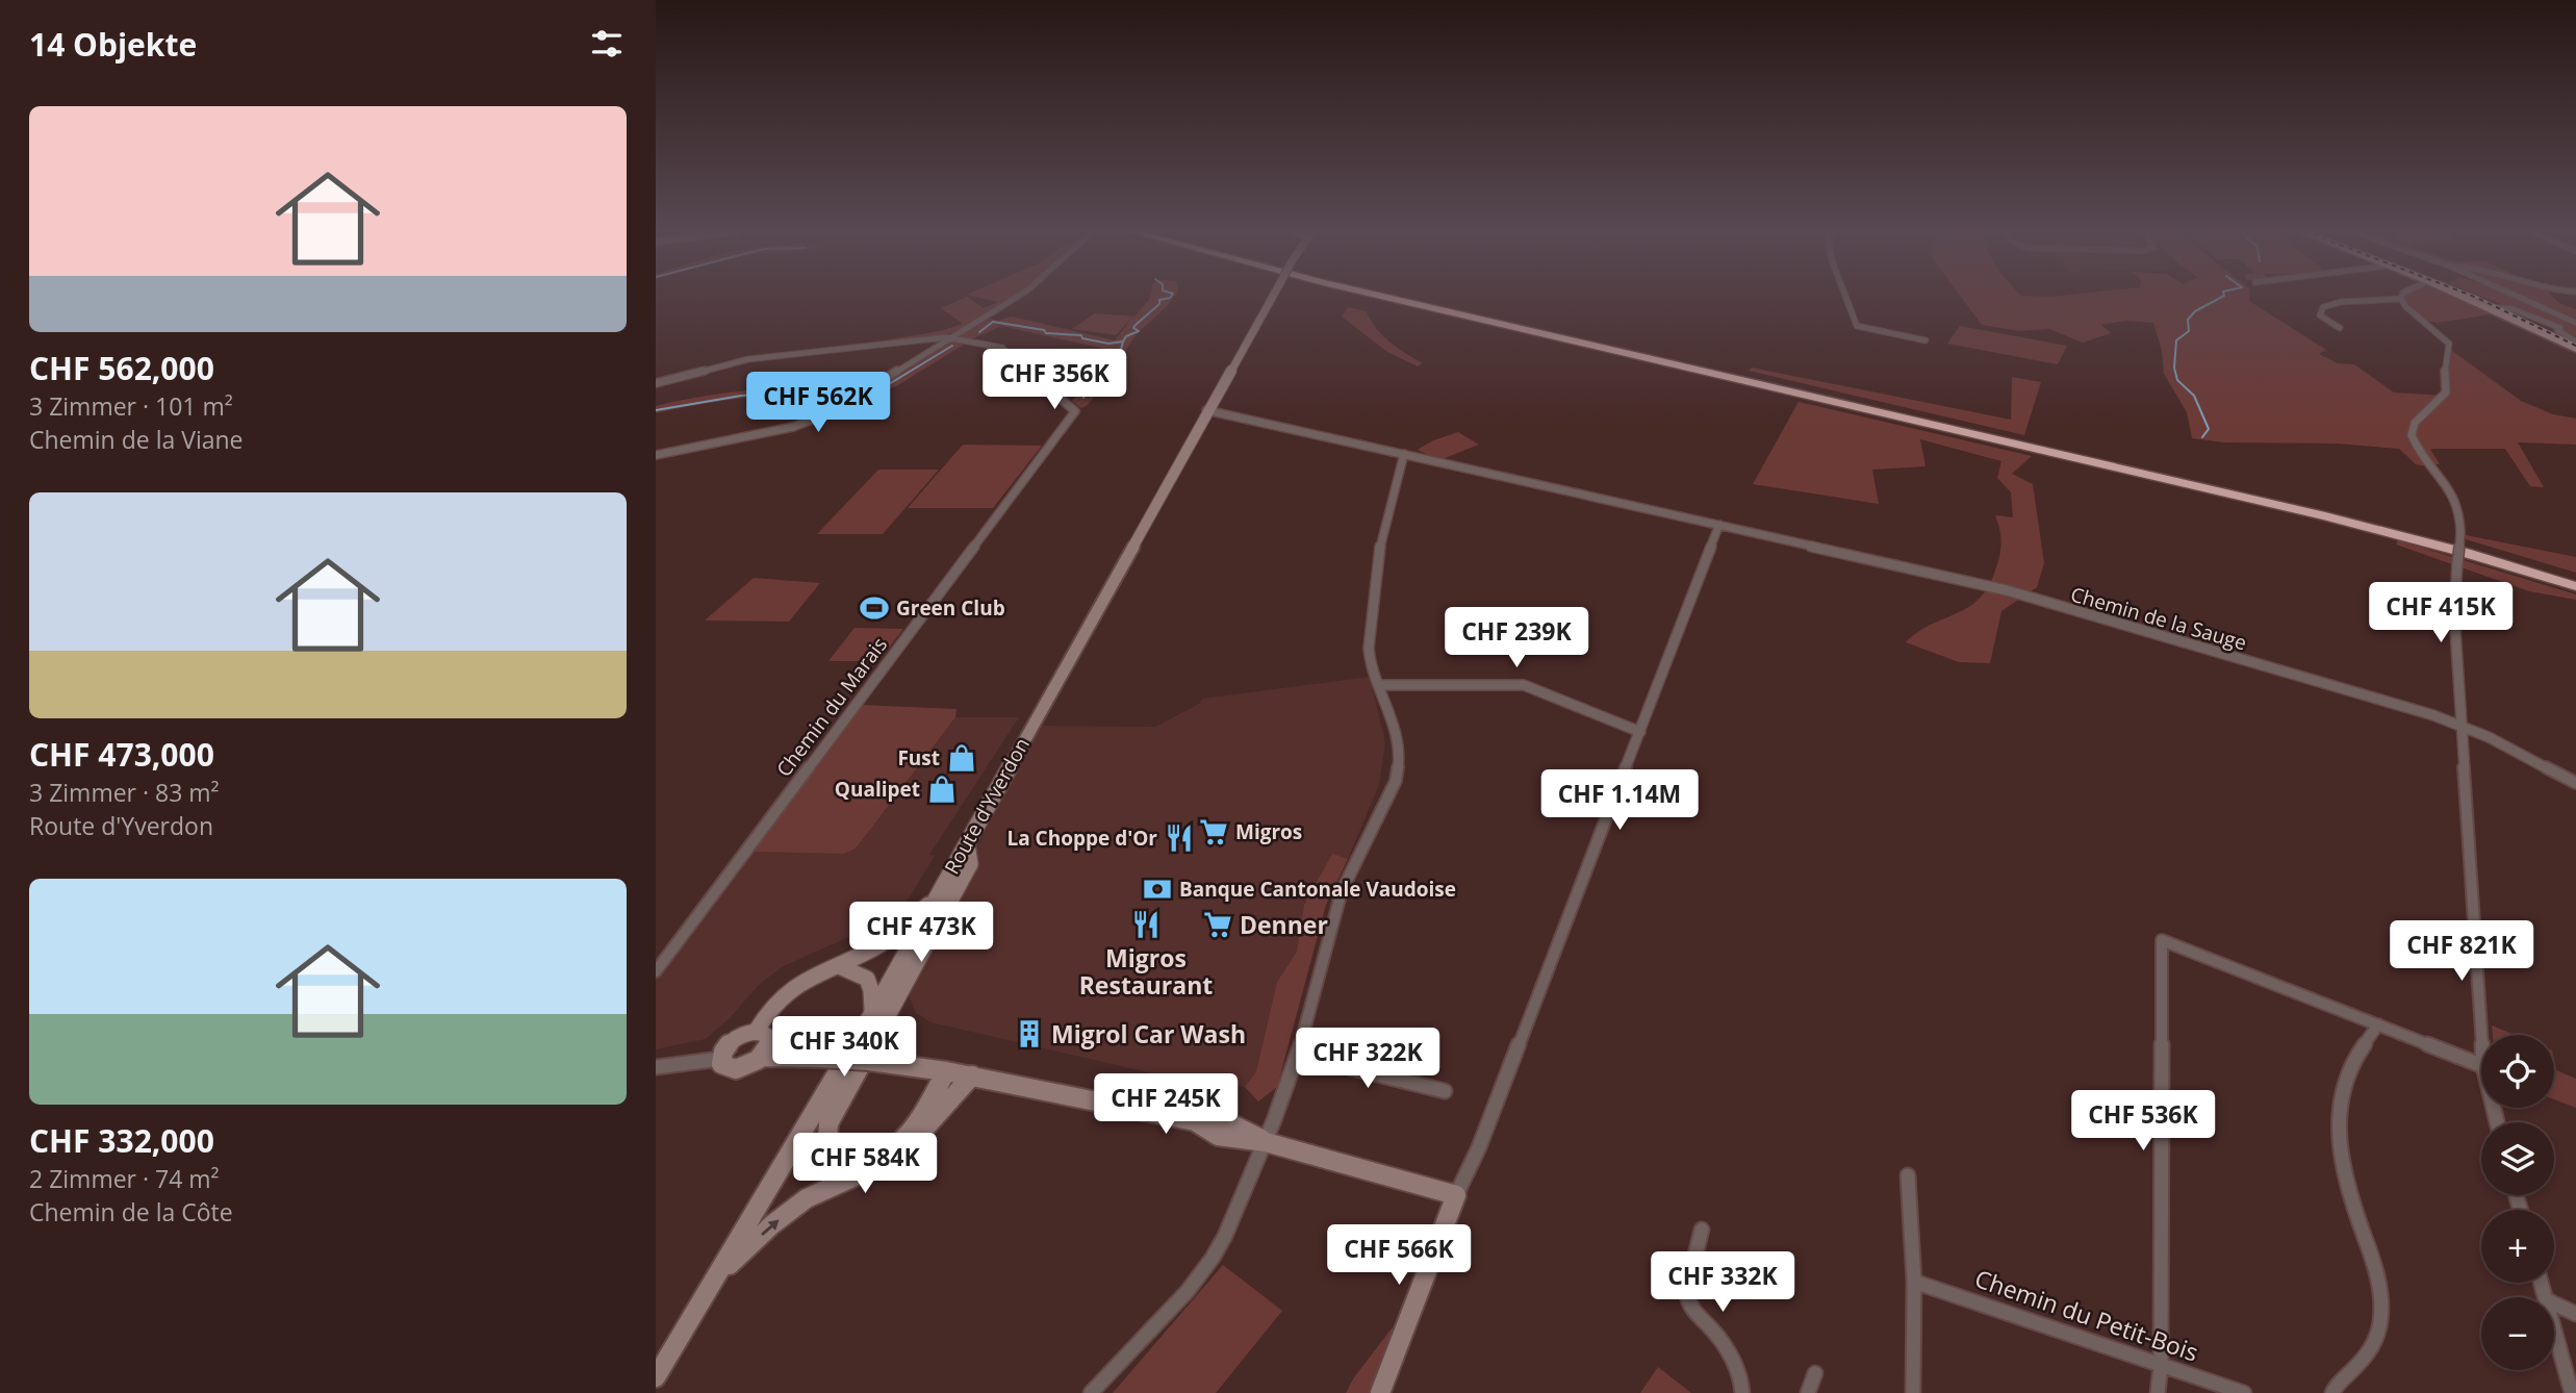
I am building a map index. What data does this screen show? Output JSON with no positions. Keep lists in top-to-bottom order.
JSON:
{
  "streets": {
    "main road": ["Route d'Yverdon"],
    "street": ["Chemin de la Sauge", "Chemin du Marais", "Chemin du Petit-Bois"]
  },
  "crossings": [
    ["Chemin de la Sauge", "Route d'Yverdon"]
  ],
  "places": {
    "sports": ["Green Club"],
    "shop": ["Fust", "Qualipet"],
    "supermarket": ["Migros", "Denner"],
    "restaurant": ["La Choppe d'Or", "Migros Restaurant"],
    "bank": ["Banque Cantonale Vaudoise"],
    "building": ["Migrol Car Wash"]
  },
  "page": {
    "heading": "14 Objekte",
    "list": [
      {
        "name": "CHF 562,000",
        "note": "3 Zimmer · 101 m² · Chemin de la Viane"
      },
      {
        "name": "CHF 473,000",
        "note": "3 Zimmer · 83 m² · Route d'Yverdon"
      },
      {
        "name": "CHF 332,000",
        "note": "2 Zimmer · 74 m² · Chemin de la Côte"
      }
    ],
    "price": [
      "CHF 356K",
      "CHF 562K",
      "CHF 415K",
      "CHF 239K",
      "CHF 1.14M",
      "CHF 473K",
      "CHF 821K",
      "CHF 340K",
      "CHF 322K",
      "CHF 245K",
      "CHF 536K",
      "CHF 584K",
      "CHF 566K",
      "CHF 332K"
    ],
    "map_buttons": ["+", "−"]
  }
}
